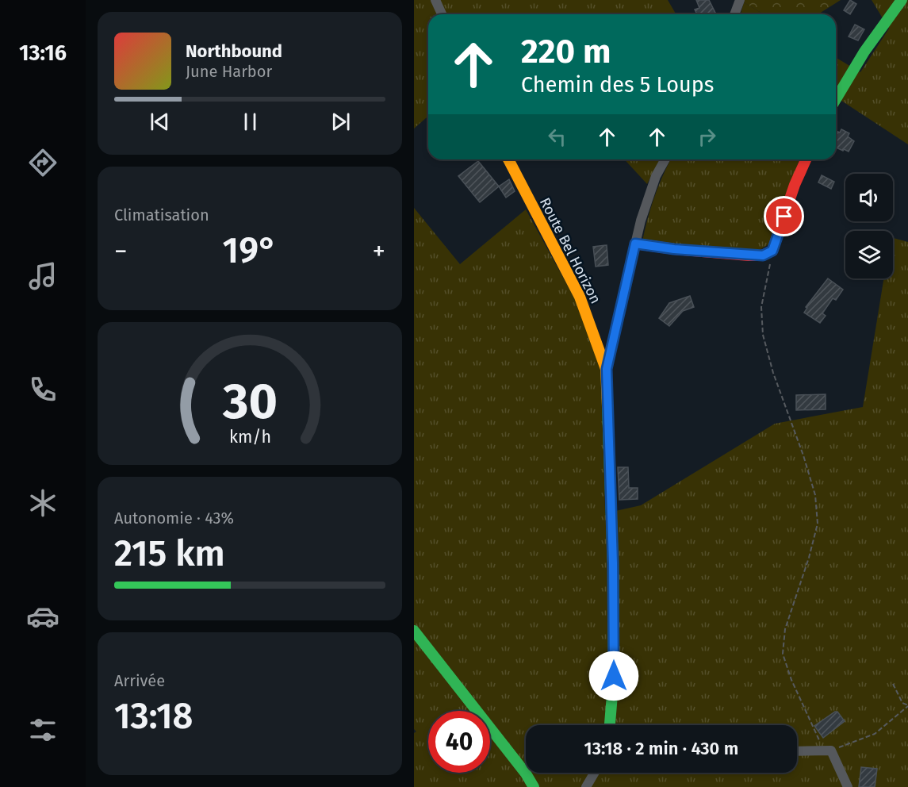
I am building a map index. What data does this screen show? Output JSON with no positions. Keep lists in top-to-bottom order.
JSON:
{
  "streets": {
    "street": ["Route Bel Horizon"]
  },
  "page": {
    "tabs": "13:16",
    "turn": ["220 m", "Chemin des 5 Loups"],
    "song": ["Northbound", "June Harbor"],
    "tile": [
      "Climatisation",
      ["Autonomie · 43%", "215 km"],
      ["Arrivée", "13:18"]
    ],
    "heat": ["−", "19°", "+"],
    "limit": "40",
    "trip": "13:18 · 2 min · 430 m",
    "gauge": ["30", "km/h"]
  }
}
